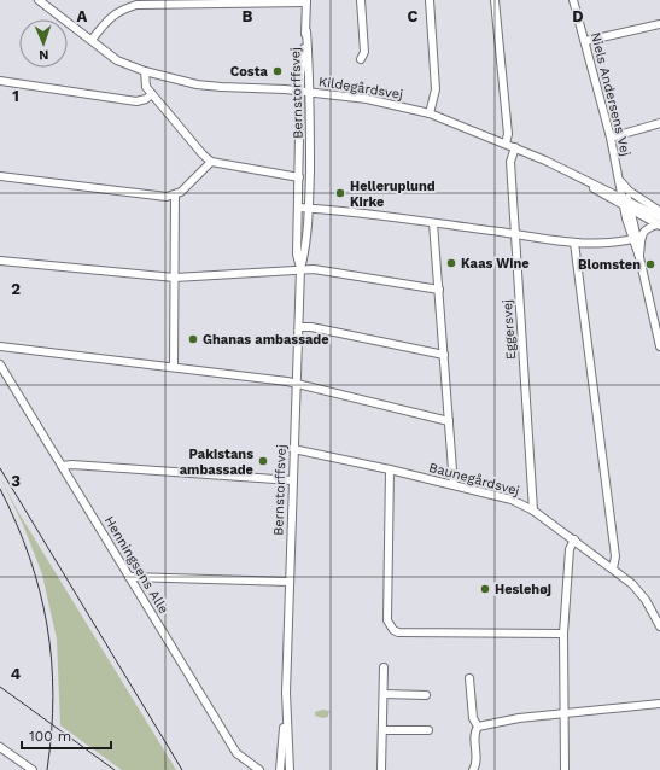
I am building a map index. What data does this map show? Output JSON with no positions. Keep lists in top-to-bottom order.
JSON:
{
  "streets": {
    "street": [
      "Kildegårdsvej",
      "Bernstorffsvej",
      "Niels Andersens Vej",
      "Eggersvej",
      "Baunegårdsvej",
      "Henningsens Alle"
    ]
  },
  "crossings": [
    ["Kildegårdsvej", "Bernstorffsvej"],
    ["Kildegårdsvej", "Niels Andersens Vej"],
    ["Kildegårdsvej", "Eggersvej"],
    ["Bernstorffsvej", "Baunegårdsvej"],
    ["Eggersvej", "Baunegårdsvej"]
  ],
  "places": [
    "Costa",
    "Helleruplund Kirke",
    "Kaas Wine",
    "Blomsten",
    "Ghanas ambassade",
    "Pakistans ambassade",
    "Heslehøj"
  ],
  "scale_bar": "100 m",
  "north": "bottom",
  "grid": {
    "columns": [
      "A",
      "B",
      "C",
      "D"
    ],
    "rows": [
      "1",
      "2",
      "3",
      "4"
    ]
  }
}
